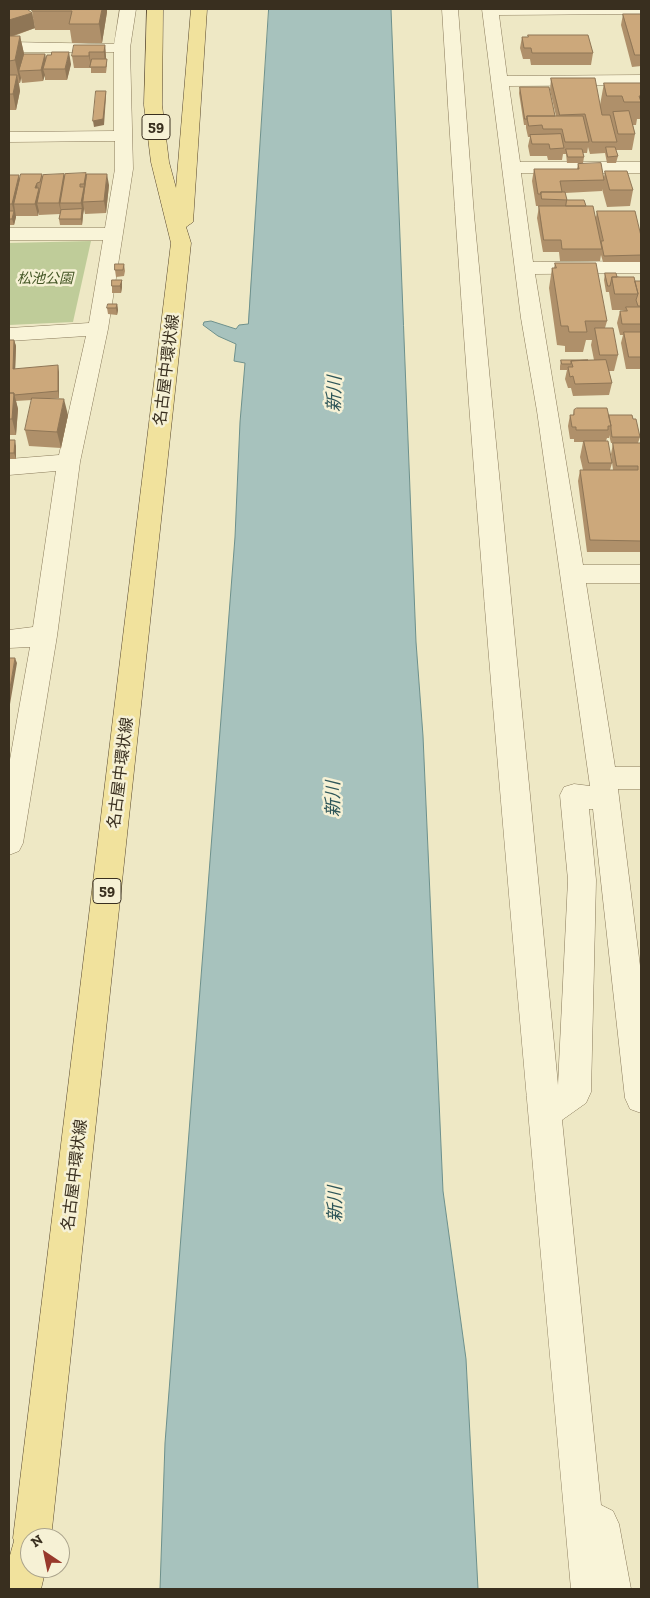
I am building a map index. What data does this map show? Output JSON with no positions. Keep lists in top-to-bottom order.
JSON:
{
  "streets": {
    "main road": ["59", "名古屋中環状線"]
  },
  "water": ["新川"],
  "parks": ["松池公園"],
  "north": "top left"
}
